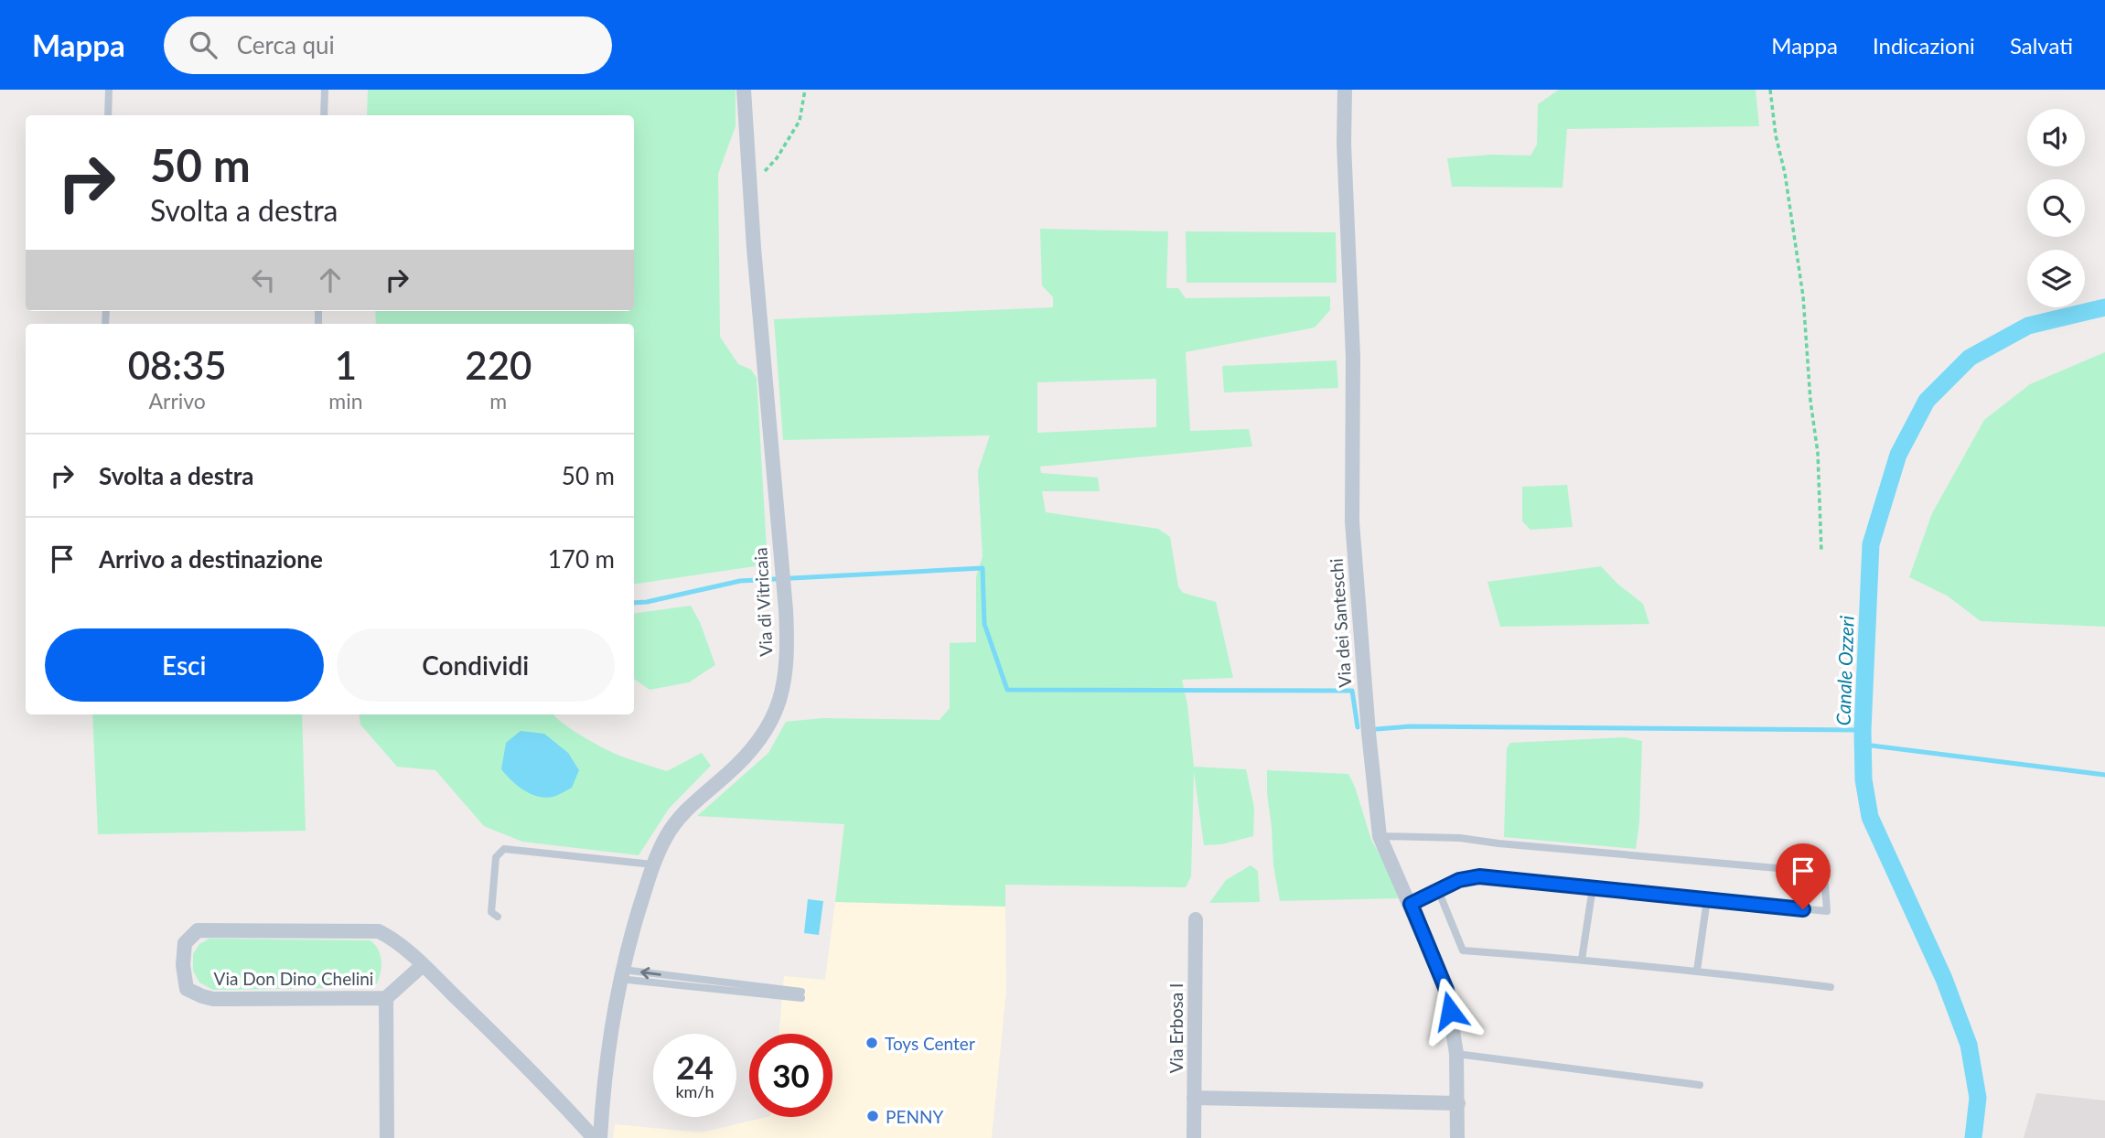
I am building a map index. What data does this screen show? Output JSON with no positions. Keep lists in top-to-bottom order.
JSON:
{
  "streets": {
    "street": [
      "Via di Vitricaia",
      "Via dei Santeschi",
      "Via Don Dino Chelini",
      "Via Erbosa I"
    ]
  },
  "water": ["Canale Ozzeri"],
  "places": ["Toys Center", "PENNY"],
  "page": {
    "header": "Mappa",
    "search": "Cerca qui",
    "nav": ["Mappa", "Indicazioni", "Salvati"],
    "turn": ["50 m", "Svolta a destra"],
    "eta": [
      "08:35",
      "Arrivo",
      "1",
      "min",
      "220",
      "m"
    ],
    "list": [
      {
        "name": "Svolta a destra",
        "value": "50 m"
      },
      {
        "name": "Arrivo a destinazione",
        "value": "170 m"
      }
    ],
    "buttons": ["Esci", "Condividi"],
    "speed": "24 km/h",
    "limit": "30"
  }
}
